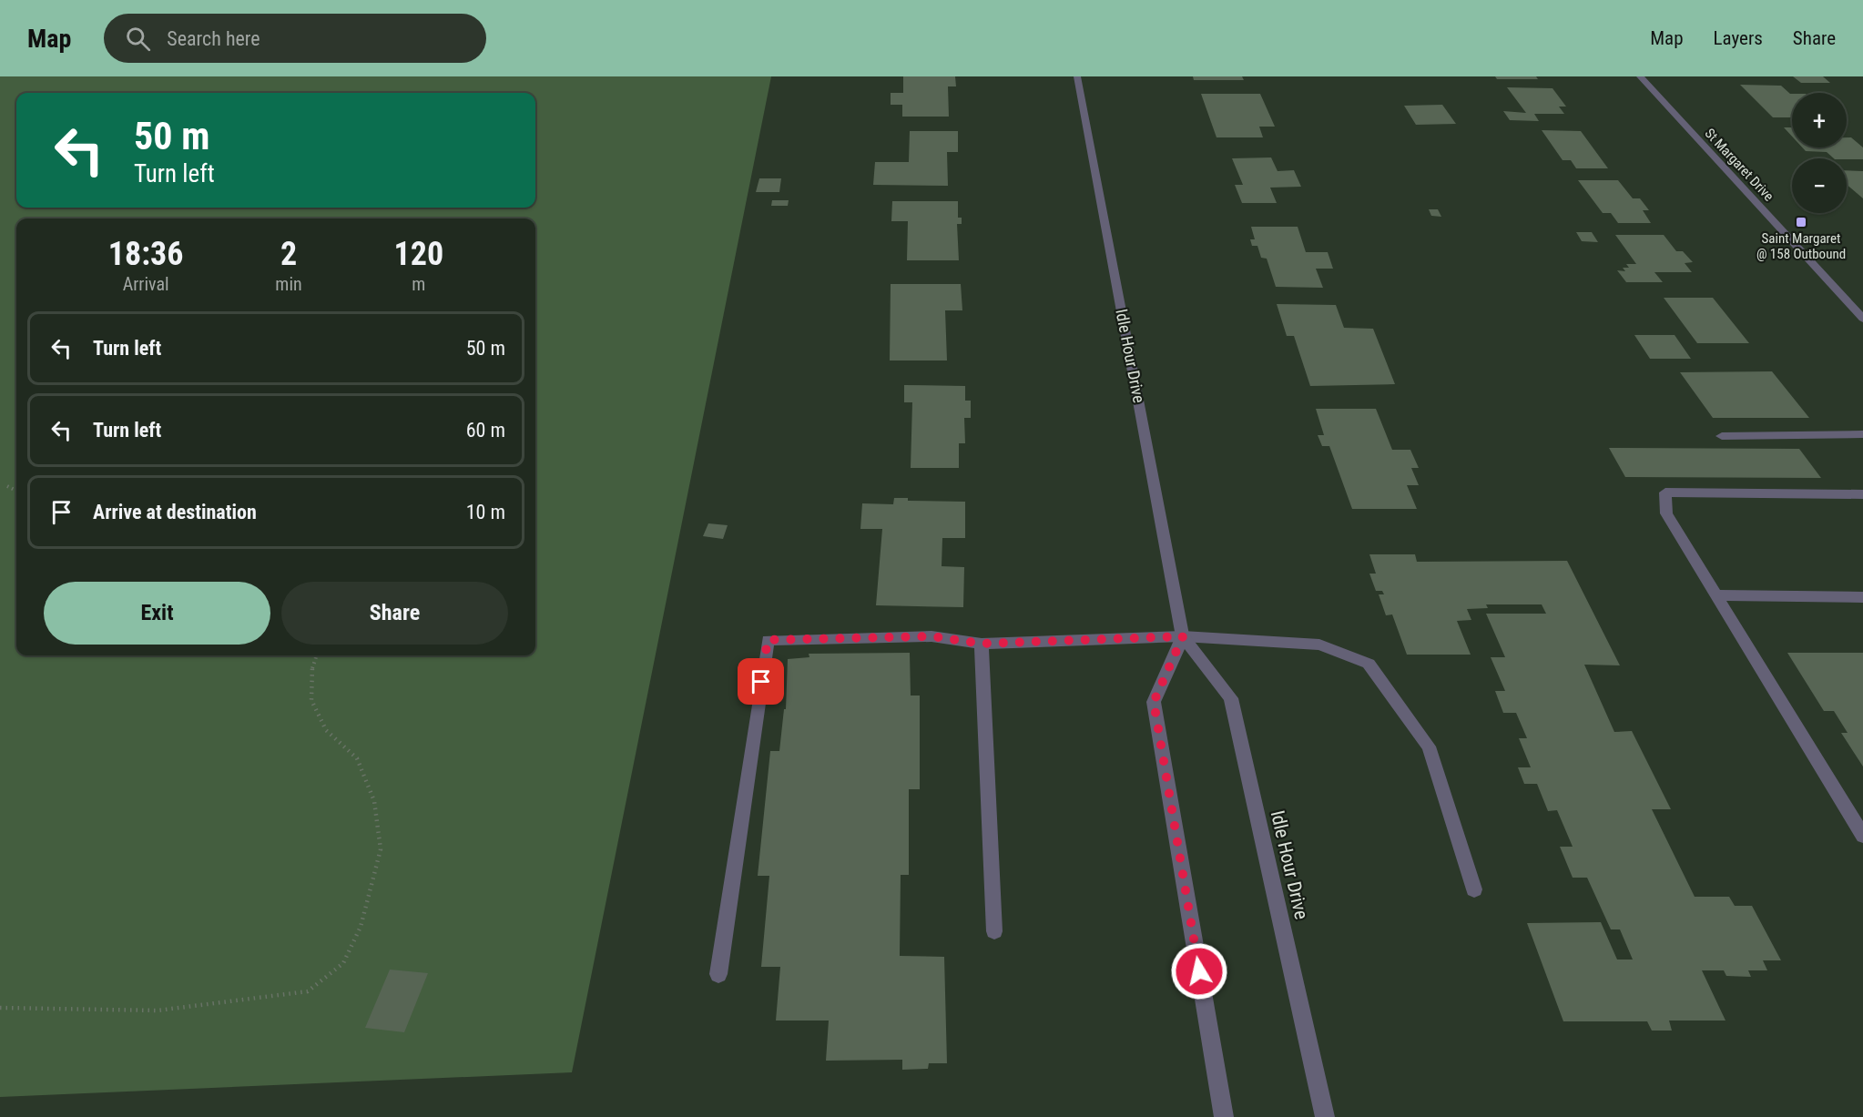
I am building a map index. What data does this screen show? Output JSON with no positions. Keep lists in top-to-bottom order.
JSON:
{
  "streets": {
    "street": ["St Margaret Drive", "Idle Hour Drive"]
  },
  "places": {
    "transit": ["Saint Margaret @ 158 Outbound"]
  },
  "page": {
    "header": "Map",
    "search": "Search here",
    "nav": ["Map", "Layers", "Share"],
    "map_buttons": ["+", "−"],
    "turn": ["50 m", "Turn left"],
    "eta": [
      "18:36",
      "Arrival",
      "2",
      "min",
      "120",
      "m"
    ],
    "list": [
      {
        "name": "Turn left",
        "value": "50 m"
      },
      {
        "name": "Turn left",
        "value": "60 m"
      },
      {
        "name": "Arrive at destination",
        "value": "10 m"
      }
    ],
    "buttons": ["Exit", "Share"]
  }
}
